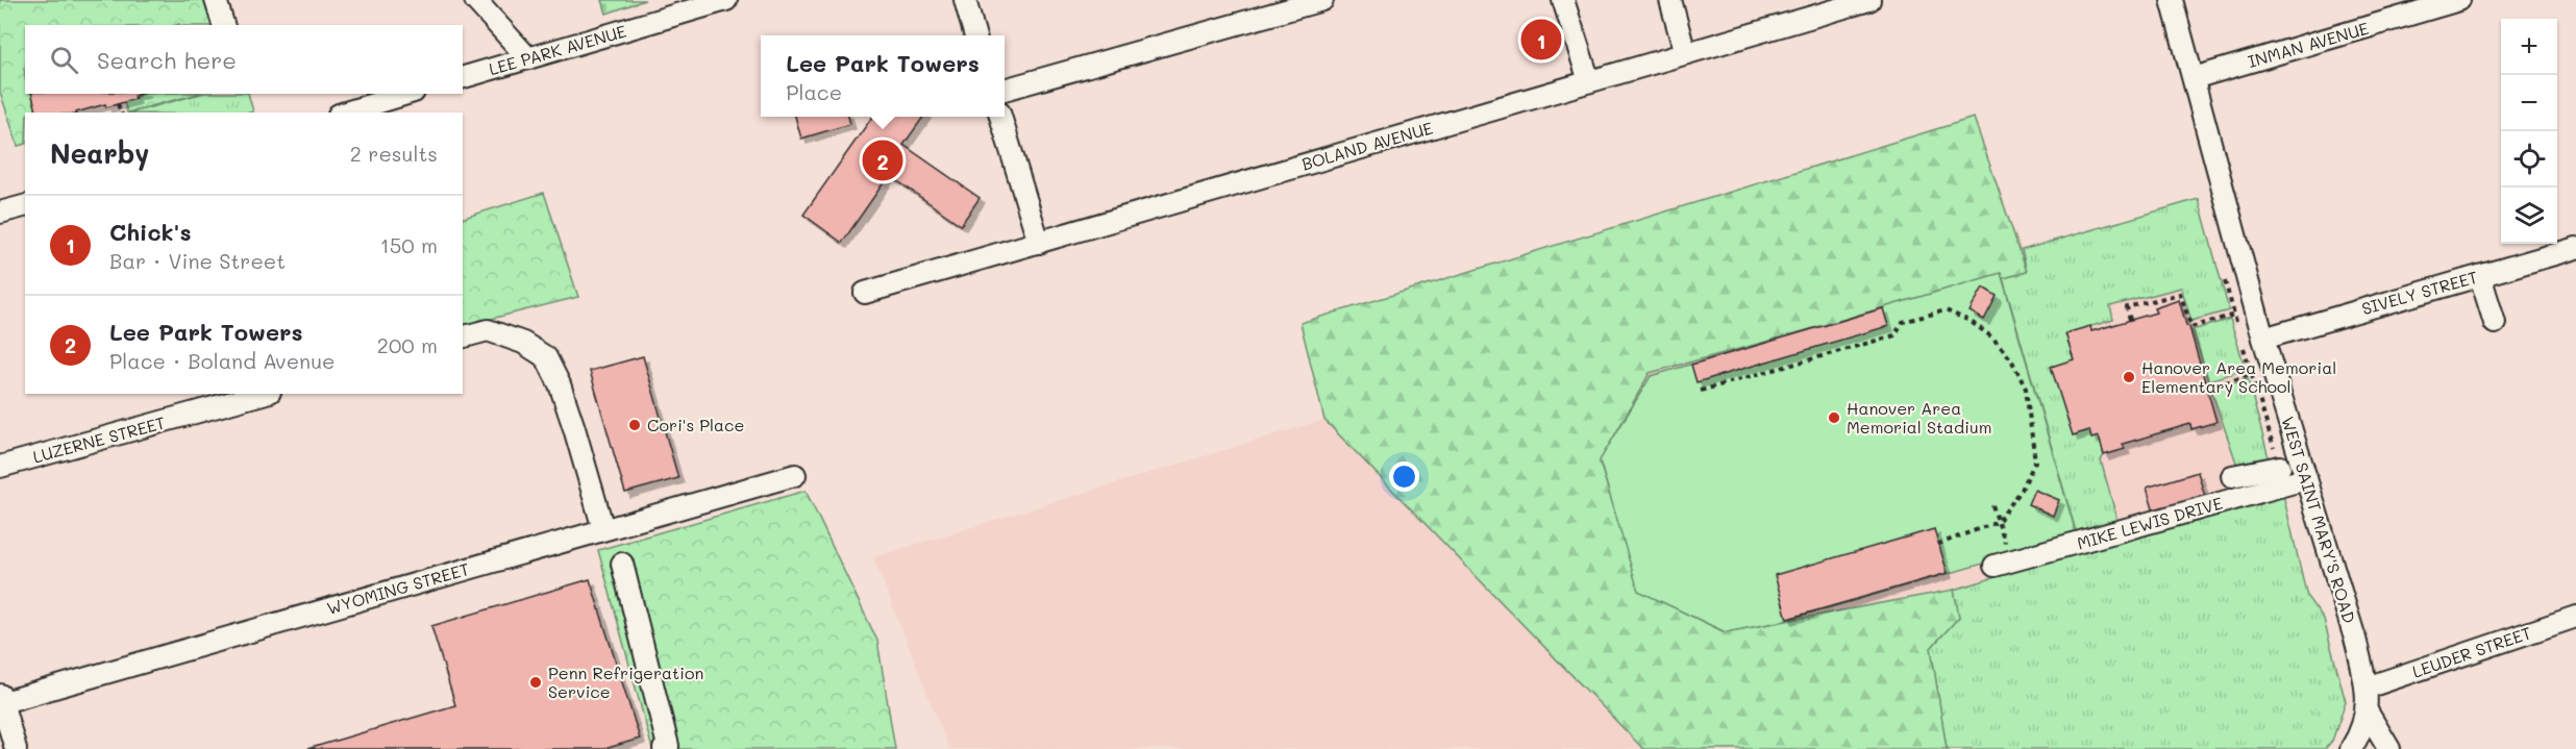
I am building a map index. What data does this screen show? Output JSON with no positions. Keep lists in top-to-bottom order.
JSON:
{
  "streets": {
    "street": [
      "INMAN AVENUE",
      "LEE PARK AVENUE",
      "BOLAND AVENUE",
      "SIVELY STREET",
      "LUZERNE STREET",
      "WEST SAINT MARY'S ROAD",
      "MIKE LEWIS DRIVE",
      "WYOMING STREET",
      "LEUDER STREET"
    ]
  },
  "crossings": [
    ["INMAN AVENUE", "WEST SAINT MARY'S ROAD"],
    ["SIVELY STREET", "WEST SAINT MARY'S ROAD"],
    ["WEST SAINT MARY'S ROAD", "MIKE LEWIS DRIVE"],
    ["WEST SAINT MARY'S ROAD", "LEUDER STREET"]
  ],
  "places": [
    "Hanover Area Memorial Elementary School",
    "Hanover Area Memorial Stadium",
    "Cori's Place",
    "Penn Refrigeration Service"
  ],
  "page": {
    "pins": ["1", "2"],
    "map_buttons": ["+", "−"],
    "search": "Search here",
    "popup": ["Lee Park Towers", "Place"],
    "heading": ["Nearby", "2 results"],
    "list": [
      {
        "mark": "1",
        "name": "Chick's",
        "note": "Bar · Vine Street",
        "value": "150 m"
      },
      {
        "mark": "2",
        "name": "Lee Park Towers",
        "note": "Place · Boland Avenue",
        "value": "200 m"
      }
    ]
  }
}
